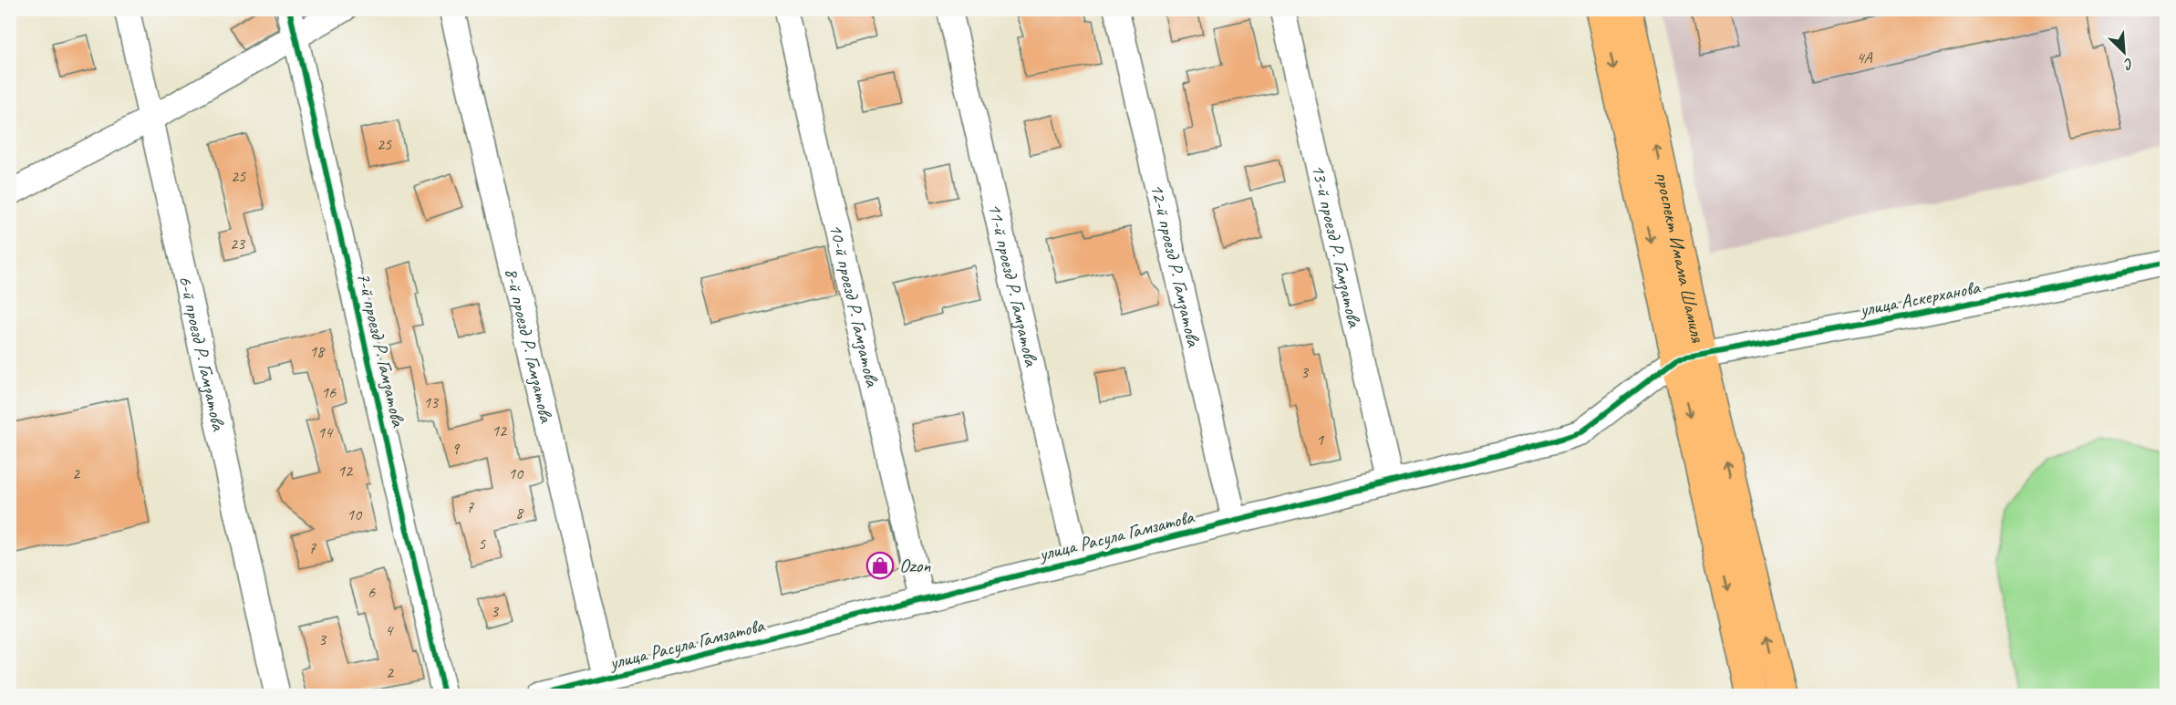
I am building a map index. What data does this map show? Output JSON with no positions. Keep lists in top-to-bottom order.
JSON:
{
  "streets": {
    "main road": ["проспект Имама Шамиля"],
    "street": [
      "13-й проезд Р. Гамзатова",
      "12-й проезд Р. Гамзатова",
      "11-й проезд Р. Гамзатова",
      "улица Аскерханова",
      "10-й проезд Р. Гамзатова",
      "8-й проезд Р. Гамзатова",
      "7-й проезд Р. Гамзатова",
      "6-й проезд Р. Гамзатова",
      "улица Расула Гамзатова"
    ]
  },
  "crossings": [
    ["13-й проезд Р. Гамзатова", "улица Расула Гамзатова"],
    ["проспект Имама Шамиля", "улица Аскерханова"],
    ["проспект Имама Шамиля", "улица Расула Гамзатова"],
    ["12-й проезд Р. Гамзатова", "улица Расула Гамзатова"],
    ["11-й проезд Р. Гамзатова", "улица Расула Гамзатова"],
    ["улица Аскерханова", "улица Расула Гамзатова"],
    ["10-й проезд Р. Гамзатова", "улица Расула Гамзатова"],
    ["8-й проезд Р. Гамзатова", "улица Расула Гамзатова"]
  ],
  "places": {
    "shop": ["Ozon"]
  },
  "house_numbers": [
    "4А",
    "25",
    "25",
    "23",
    "18",
    "3",
    "16",
    "13",
    "12",
    "14",
    "1",
    "9",
    "12",
    "2",
    "10",
    "7",
    "8",
    "10",
    "5",
    "7",
    "6",
    "3",
    "4",
    "3",
    "2"
  ],
  "north": "bottom right"
}
